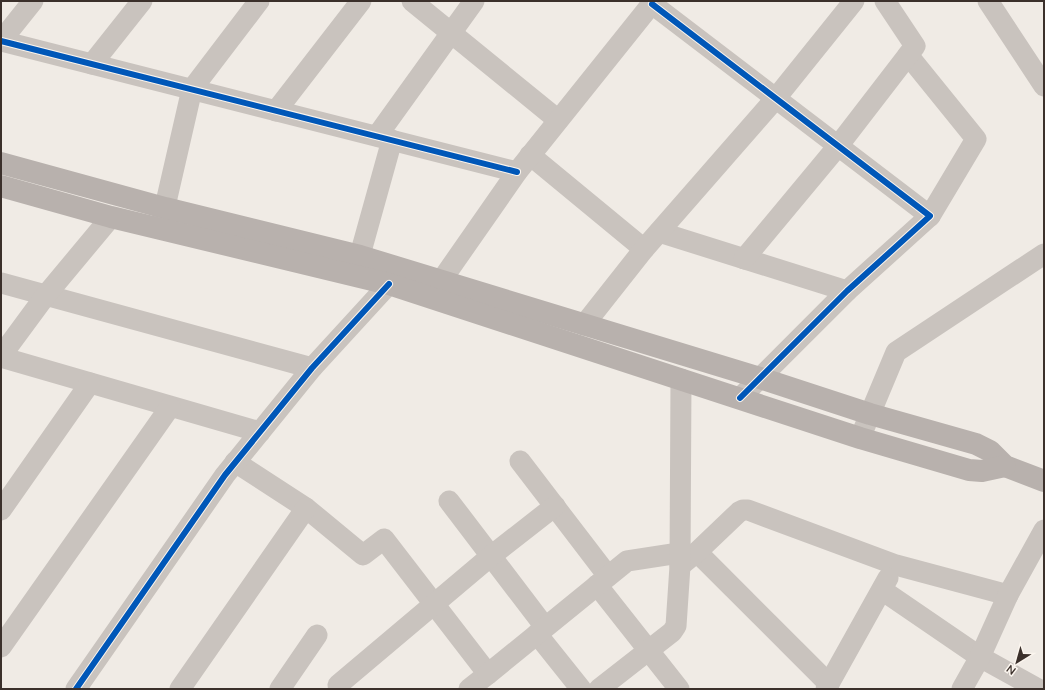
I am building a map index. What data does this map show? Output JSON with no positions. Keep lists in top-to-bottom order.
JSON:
{
  "north": "bottom left"
}
